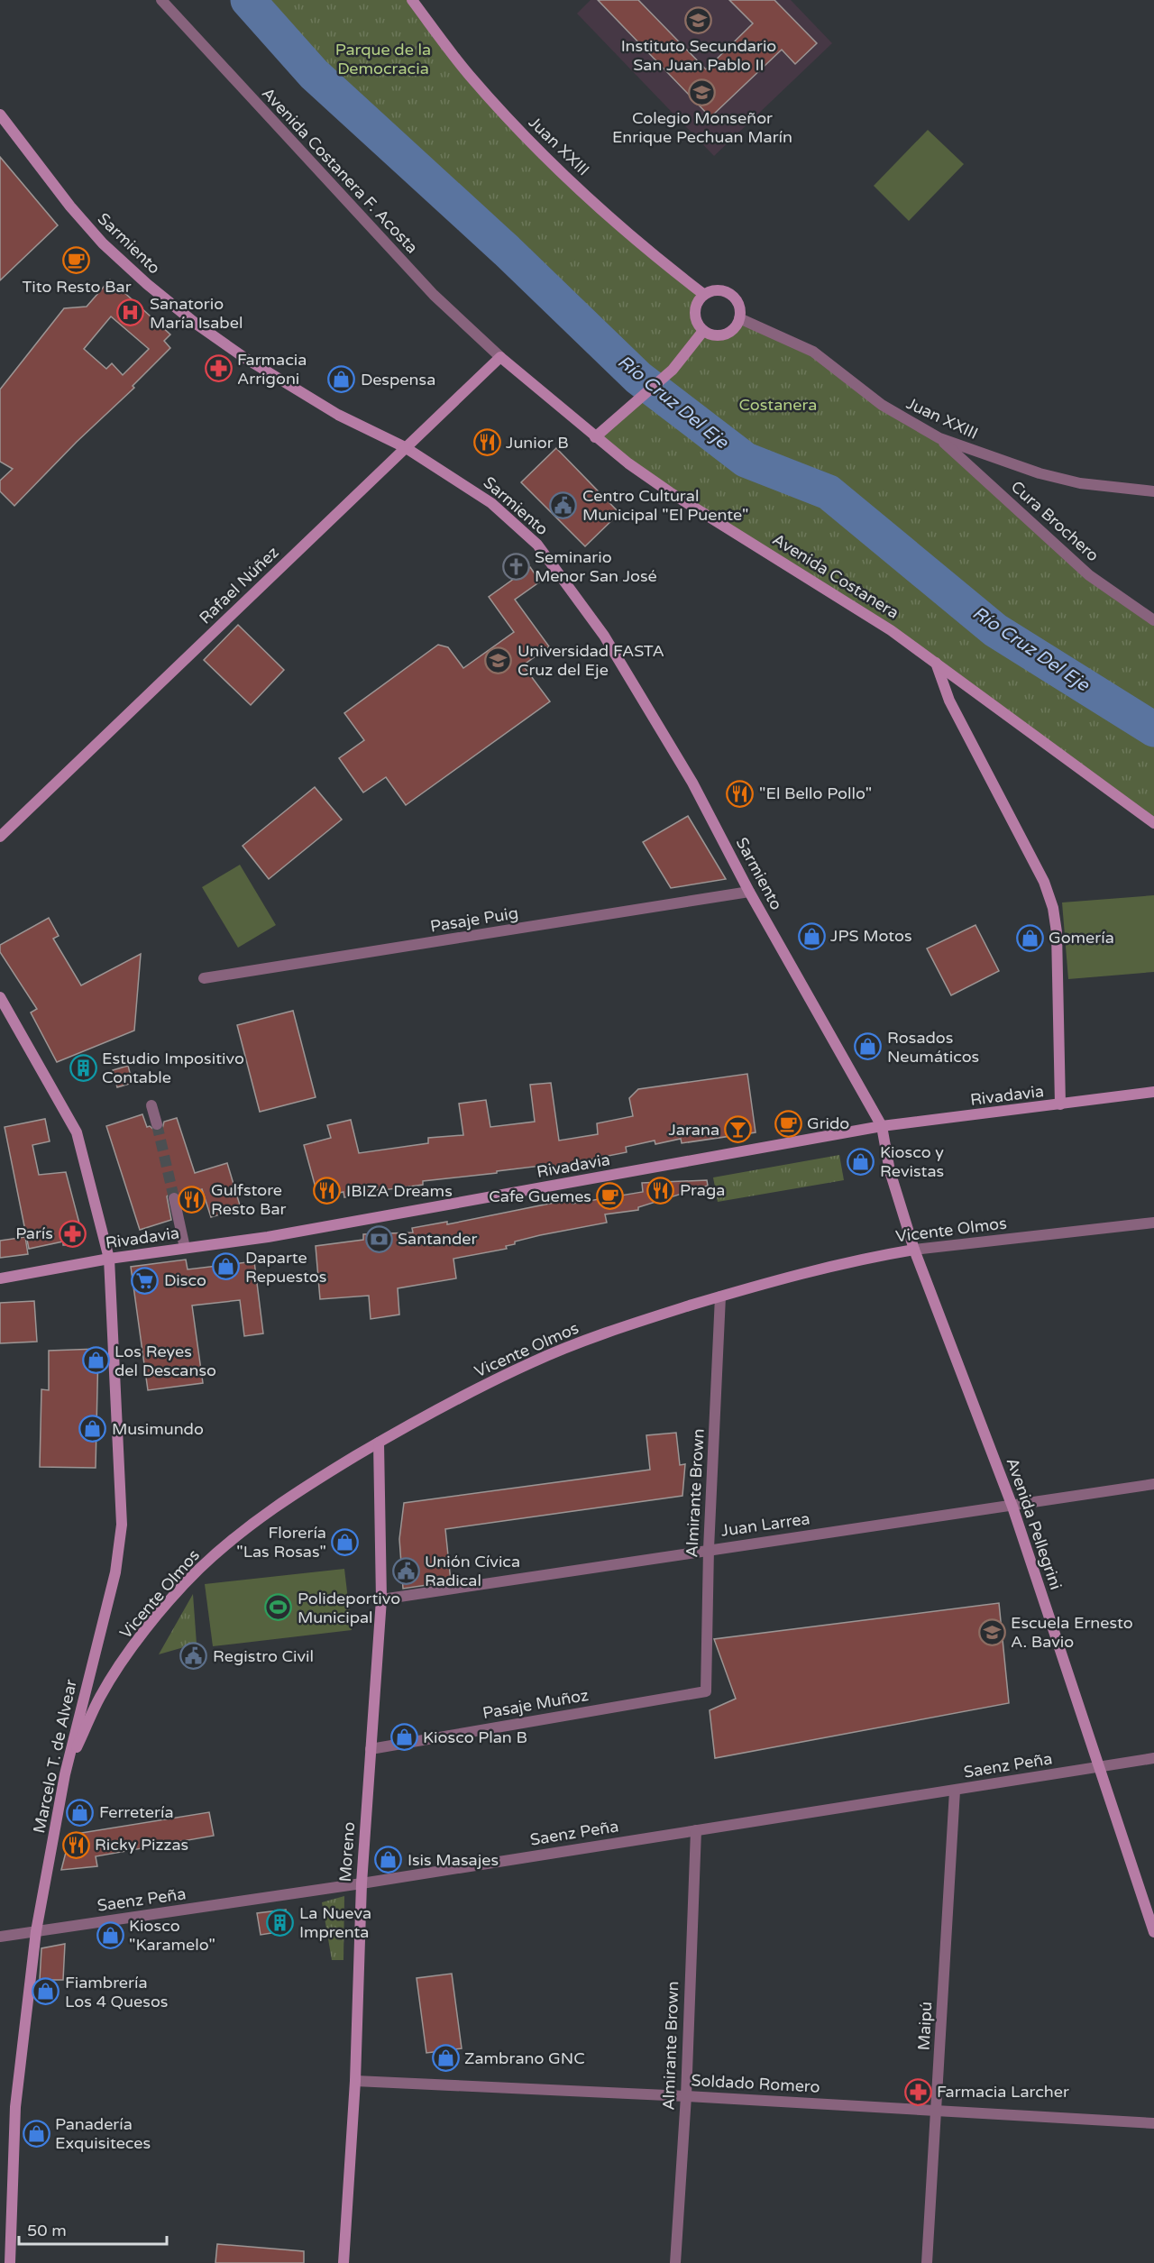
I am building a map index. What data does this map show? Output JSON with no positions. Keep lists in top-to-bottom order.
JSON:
{
  "streets": {
    "street": [
      "Juan XXIII",
      "Avenida Costanera F. Acosta",
      "Sarmiento",
      "Cura Brochero",
      "Avenida Costanera",
      "Rafael Núñez",
      "Pasaje Puig",
      "Rivadavia",
      "Vicente Olmos",
      "Almirante Brown",
      "Avenida Pellegrini",
      "Juan Larrea",
      "Pasaje Muñoz",
      "Marcelo T. de Alvear",
      "Saenz Peña",
      "Moreno",
      "Maipú",
      "Soldado Romero"
    ]
  },
  "crossings": [
    ["Juan XXIII", "Cura Brochero"],
    ["Avenida Costanera F. Acosta", "Avenida Costanera"],
    ["Avenida Costanera F. Acosta", "Rafael Núñez"],
    ["Sarmiento", "Rafael Núñez"],
    ["Sarmiento", "Pasaje Puig"],
    ["Sarmiento", "Rivadavia"],
    ["Sarmiento", "Avenida Pellegrini"],
    ["Avenida Costanera", "Rafael Núñez"],
    ["Rivadavia", "Avenida Pellegrini"],
    ["Rivadavia", "Marcelo T. de Alvear"],
    ["Vicente Olmos", "Almirante Brown"],
    ["Vicente Olmos", "Avenida Pellegrini"],
    ["Vicente Olmos", "Marcelo T. de Alvear"],
    ["Vicente Olmos", "Moreno"],
    ["Almirante Brown", "Juan Larrea"],
    ["Almirante Brown", "Pasaje Muñoz"],
    ["Almirante Brown", "Saenz Peña"],
    ["Almirante Brown", "Soldado Romero"],
    ["Avenida Pellegrini", "Juan Larrea"],
    ["Avenida Pellegrini", "Saenz Peña"],
    ["Juan Larrea", "Moreno"],
    ["Pasaje Muñoz", "Moreno"],
    ["Marcelo T. de Alvear", "Saenz Peña"],
    ["Saenz Peña", "Moreno"],
    ["Saenz Peña", "Maipú"],
    ["Moreno", "Soldado Romero"],
    ["Maipú", "Soldado Romero"]
  ],
  "water": ["Río Cruz Del Eje"],
  "parks": ["Parque de la Democracia", "Costanera"],
  "places": {
    "school or university": [
      "Instituto Secundario San Juan Pablo II",
      "Colegio Monseñor Enrique Pechuan Marín",
      "Universidad FASTA Cruz del Eje",
      "Escuela Ernesto A. Bavio"
    ],
    "cafe": ["Tito Resto Bar", "Grido", "Cafe Guemes"],
    "hospital": ["Sanatorio María Isabel"],
    "pharmacy": ["Farmacia Arrigoni", "París", "Farmacia Larcher"],
    "shop": [
      "Despensa",
      "JPS Motos",
      "Gomería",
      "Rosados Neumáticos",
      "Kiosco y Revistas",
      "Daparte Repuestos",
      "Los Reyes del Descanso",
      "Musimundo",
      "Florería \"Las Rosas\"",
      "Kiosco Plan B",
      "Ferretería",
      "Isis Masajes",
      "Kiosco \"Karamelo\"",
      "Fiambrería Los 4 Quesos",
      "Zambrano GNC",
      "Panadería Exquisiteces"
    ],
    "restaurant": [
      "Junior B",
      "\"El Bello Pollo\"",
      "Praga",
      "IBIZA Dreams",
      "Gulfstore Resto Bar",
      "Ricky Pizzas"
    ],
    "public building": ["Centro Cultural Municipal \"El Puente\"", "Unión Cívica Radical", "Registro Civil"],
    "church": ["Seminario Menor San José"],
    "building": ["Estudio Impositivo Contable", "La Nueva Imprenta"],
    "bar": ["Jarana"],
    "bank": ["Santander"],
    "supermarket": ["Disco"],
    "sports": ["Polideportivo Municipal"]
  },
  "scale_bar": "50 m"
}
